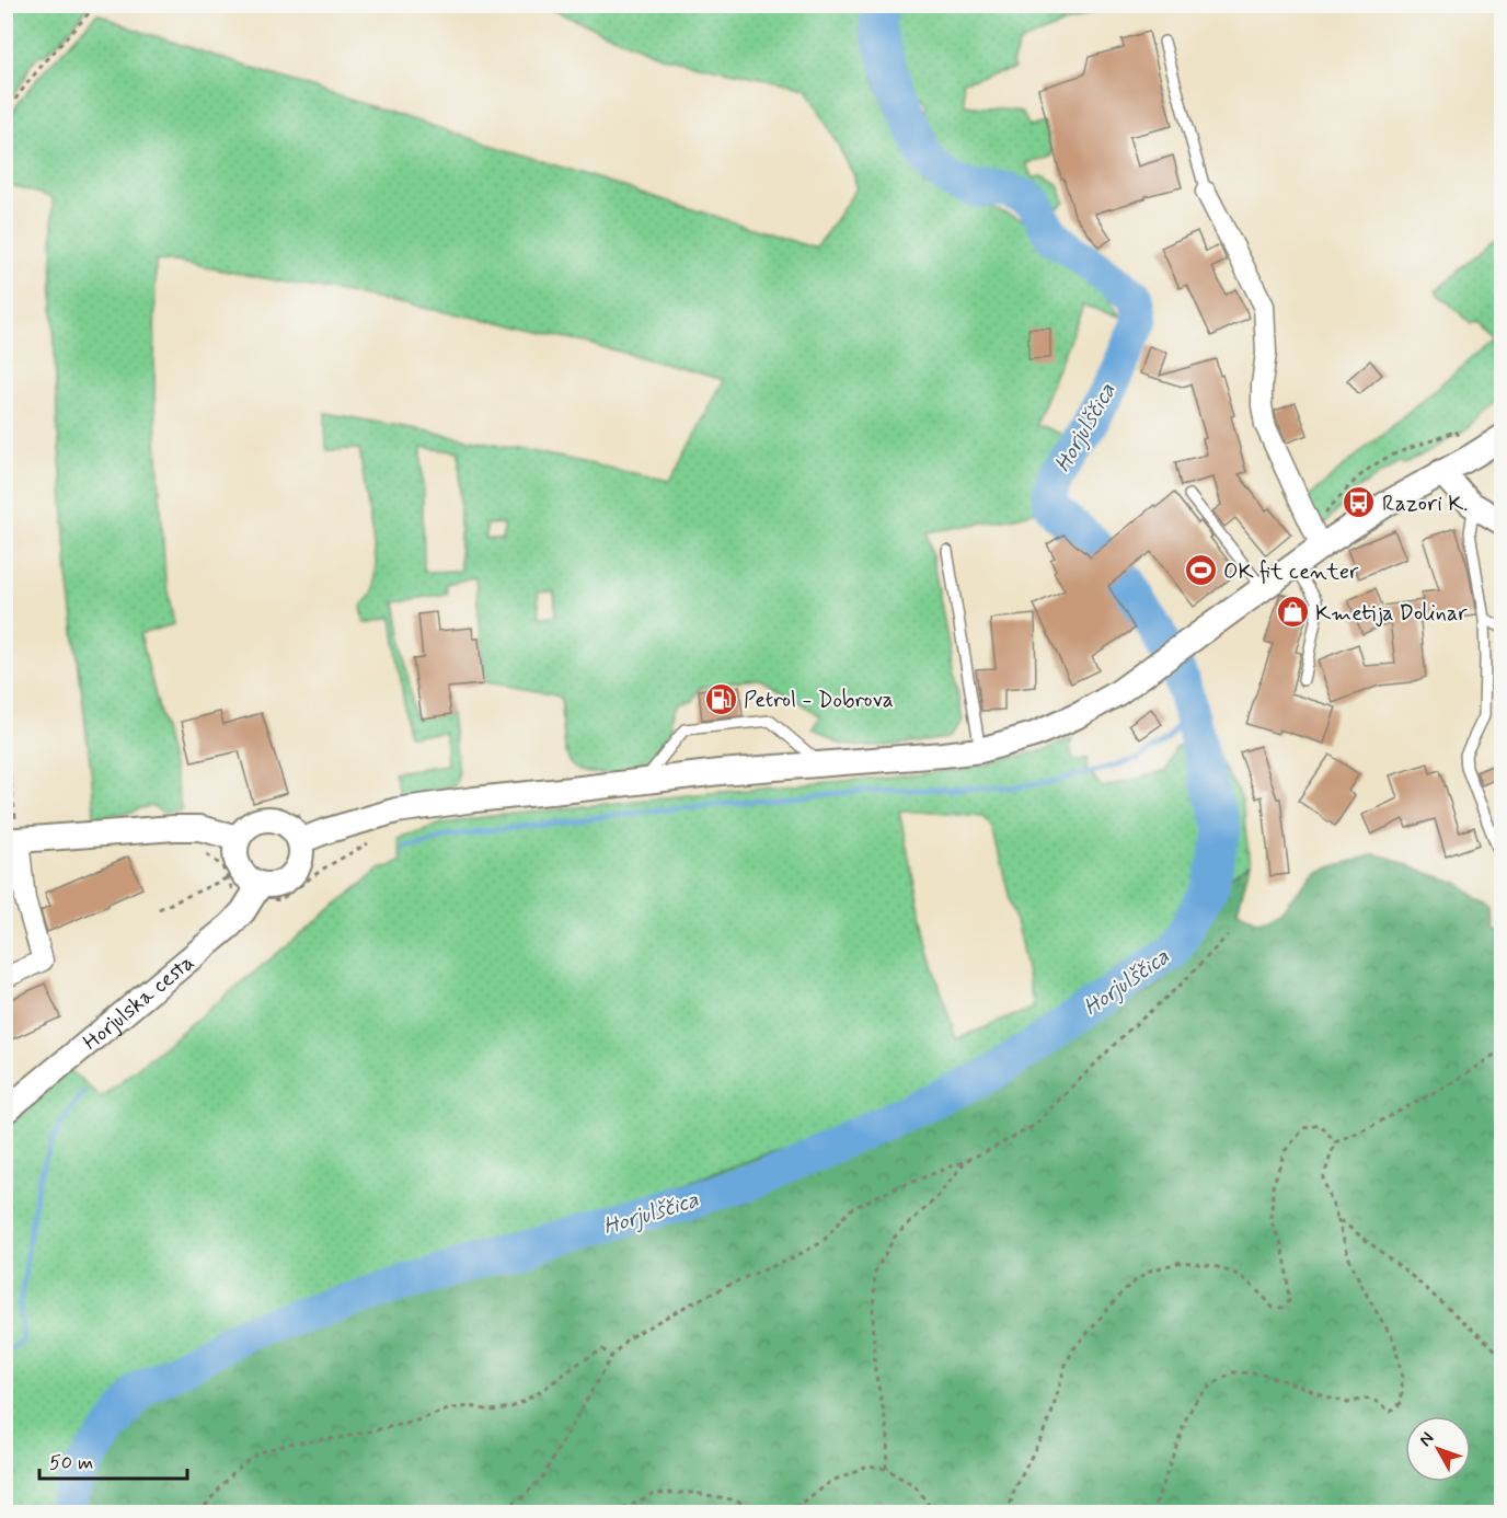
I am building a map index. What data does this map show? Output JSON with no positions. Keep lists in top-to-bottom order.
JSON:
{
  "streets": {
    "street": ["Horjulska cesta"]
  },
  "water": ["Horjulščica"],
  "places": {
    "bus stop": ["Razori K."],
    "sports": ["OK fit center"],
    "shop": ["Kmetija Dolinar"],
    "fuel station": ["Petrol - Dobrova"]
  },
  "scale_bar": "50 m",
  "north": "top left"
}
